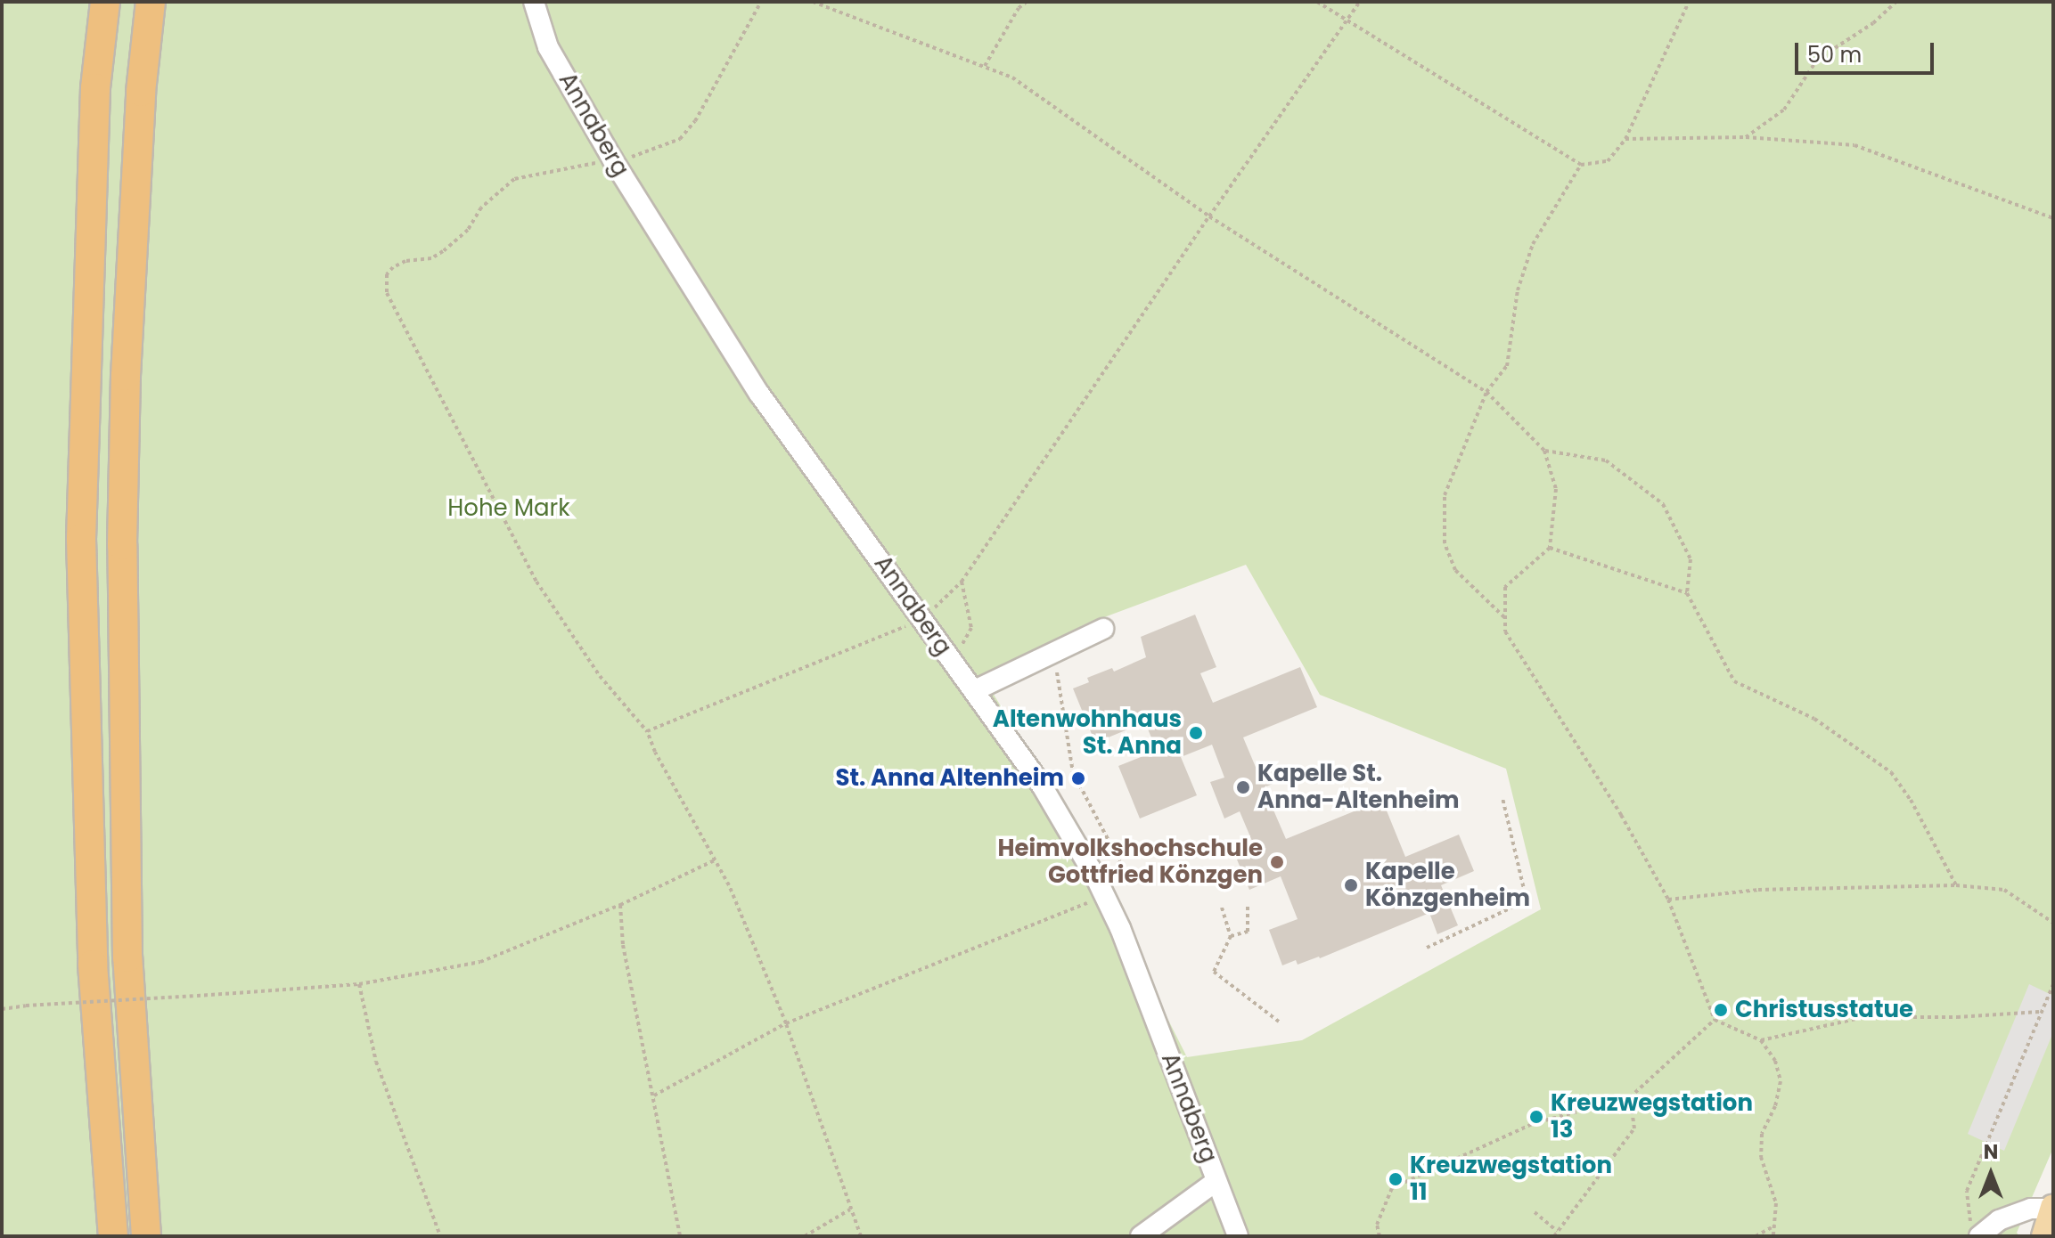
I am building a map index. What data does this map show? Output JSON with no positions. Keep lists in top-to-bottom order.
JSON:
{
  "streets": {
    "street": ["Annaberg"]
  },
  "parks": ["Hohe Mark"],
  "places": [
    "Altenwohnhaus St. Anna",
    "St. Anna Altenheim",
    "Kapelle St. Anna-Altenheim",
    "Heimvolkshochschule Gottfried Könzgen",
    "Kapelle Könzgenheim",
    "Christusstatue",
    "Kreuzwegstation 13",
    "Kreuzwegstation 11"
  ],
  "scale_bar": "50 m",
  "north": "top"
}
